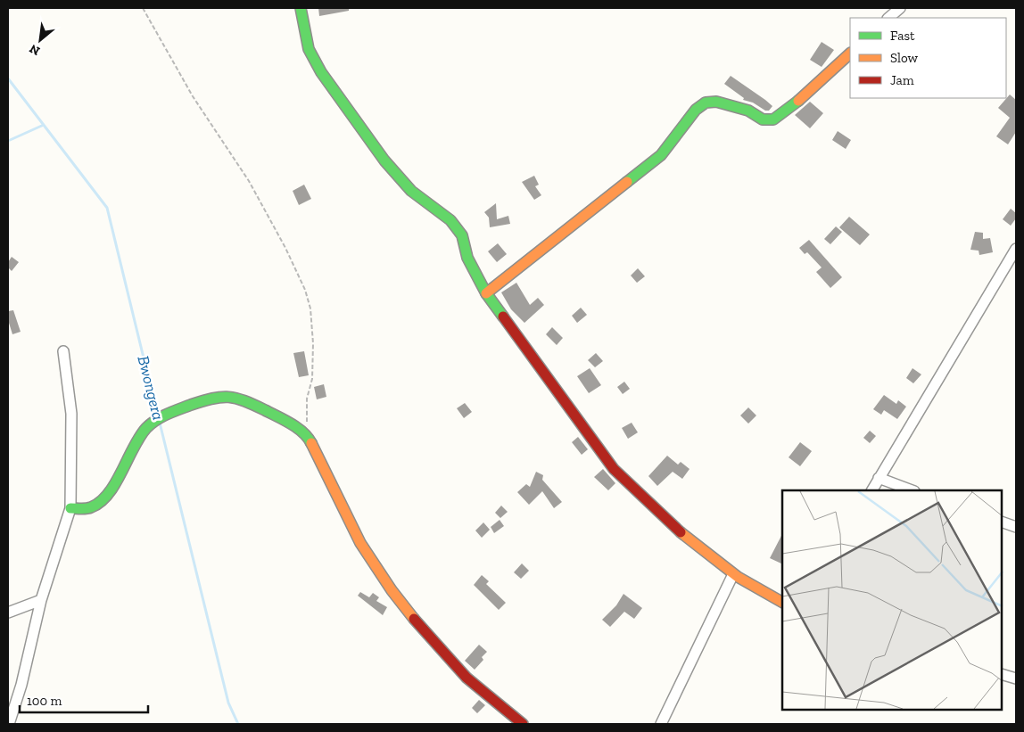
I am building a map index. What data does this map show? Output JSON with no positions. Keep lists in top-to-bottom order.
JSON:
{
  "water": ["Bwongera"],
  "legend": ["Fast", "Slow", "Jam"],
  "scale_bar": "100 m",
  "north": "bottom left"
}
